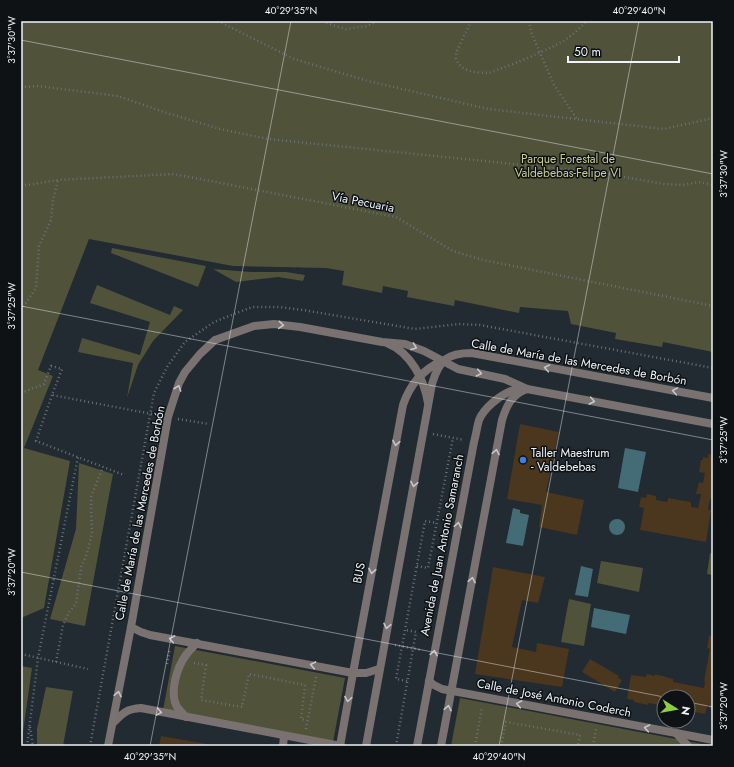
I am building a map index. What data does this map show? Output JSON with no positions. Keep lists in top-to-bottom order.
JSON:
{
  "streets": {
    "street": [
      "Calle de María de las Mercedes de Borbón",
      "Avenida de Juan Antonio Samaranch",
      "BUS",
      "Calle de José Antonio Coderch"
    ],
    "path": ["Vía Pecuaria"]
  },
  "crossings": [
    ["Calle de María de las Mercedes de Borbón", "Avenida de Juan Antonio Samaranch"],
    ["Avenida de Juan Antonio Samaranch", "Calle de José Antonio Coderch"]
  ],
  "one_way": ["Calle de José Antonio Coderch"],
  "parks": ["Parque Forestal de Valdebebas-Felipe VI"],
  "places": ["Taller Maestrum - Valdebebas"],
  "scale_bar": "50 m",
  "north": "right",
  "coordinates": [
    "40°29'35\"N",
    "40°29'40\"N",
    "3°37'30\"W",
    "3°37'25\"W",
    "3°37'20\"W"
  ]
}
